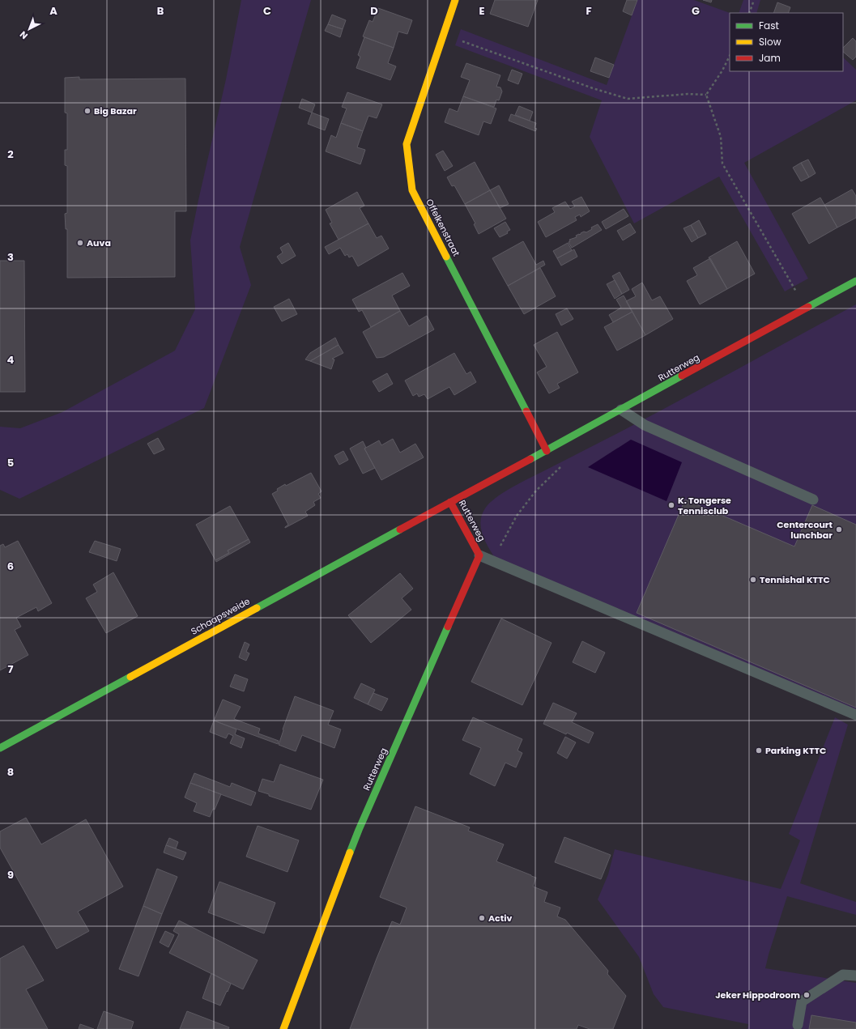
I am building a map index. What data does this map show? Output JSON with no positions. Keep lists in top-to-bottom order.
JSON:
{
  "streets": {
    "street": ["Offelkenstraat", "Rutterweg", "Schaapsweide"]
  },
  "crossings": [
    ["Offelkenstraat", "Rutterweg"],
    ["Rutterweg", "Schaapsweide"]
  ],
  "places": [
    "Big Bazar",
    "Auva",
    "K. Tongerse Tennisclub",
    "Centercourt lunchbar",
    "Tennishal KTTC",
    "Parking KTTC",
    "Activ",
    "Jeker Hippodroom"
  ],
  "legend": ["Fast", "Slow", "Jam"],
  "north": "bottom left",
  "grid": {
    "columns": [
      "A",
      "B",
      "C",
      "D",
      "E",
      "F",
      "G"
    ],
    "rows": [
      "2",
      "3",
      "4",
      "5",
      "6",
      "7",
      "8",
      "9"
    ]
  }
}
